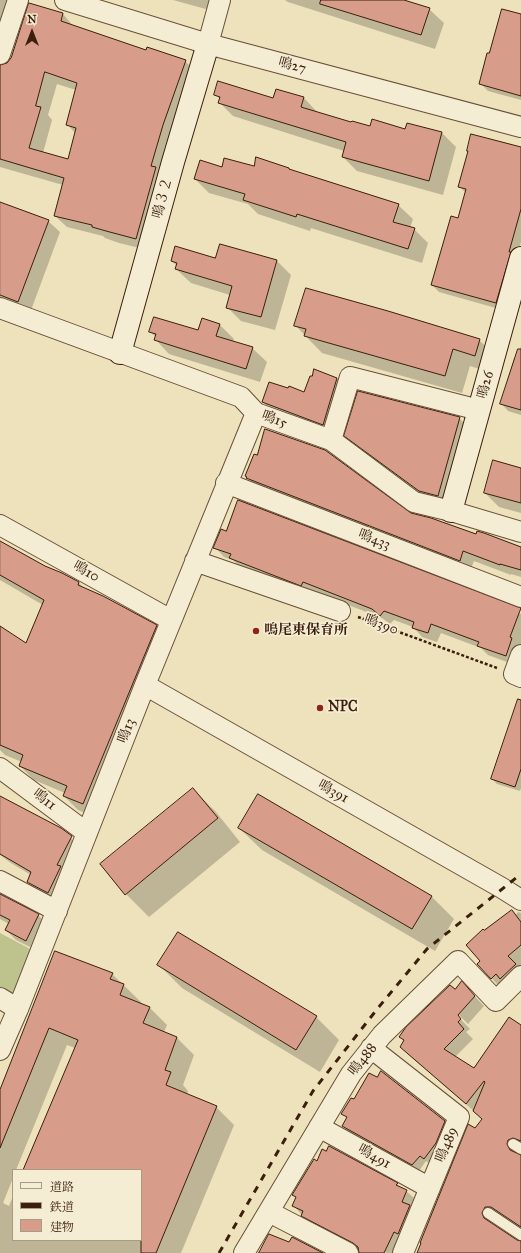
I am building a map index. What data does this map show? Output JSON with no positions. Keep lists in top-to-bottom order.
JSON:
{
  "streets": {
    "street": [
      "鳴27",
      "鳴３２",
      "鳴26",
      "鳴15",
      "鳴433",
      "鳴10",
      "鳴13",
      "鳴391",
      "鳴11",
      "鳴488",
      "鳴489",
      "鳴491"
    ],
    "path": ["鳴390"]
  },
  "crossings": [
    ["鳴27", "鳴３２"],
    ["鳴３２", "鳴15"],
    ["鳴26", "鳴15"],
    ["鳴15", "鳴13"],
    ["鳴433", "鳴13"],
    ["鳴10", "鳴13"],
    ["鳴13", "鳴391"],
    ["鳴13", "鳴11"],
    ["鳴488", "鳴489"],
    ["鳴488", "鳴491"],
    ["鳴489", "鳴491"]
  ],
  "places": ["鳴尾東保育所", "NPC"],
  "legend": ["道路", "鉄道", "建物"],
  "north": "top"
}
